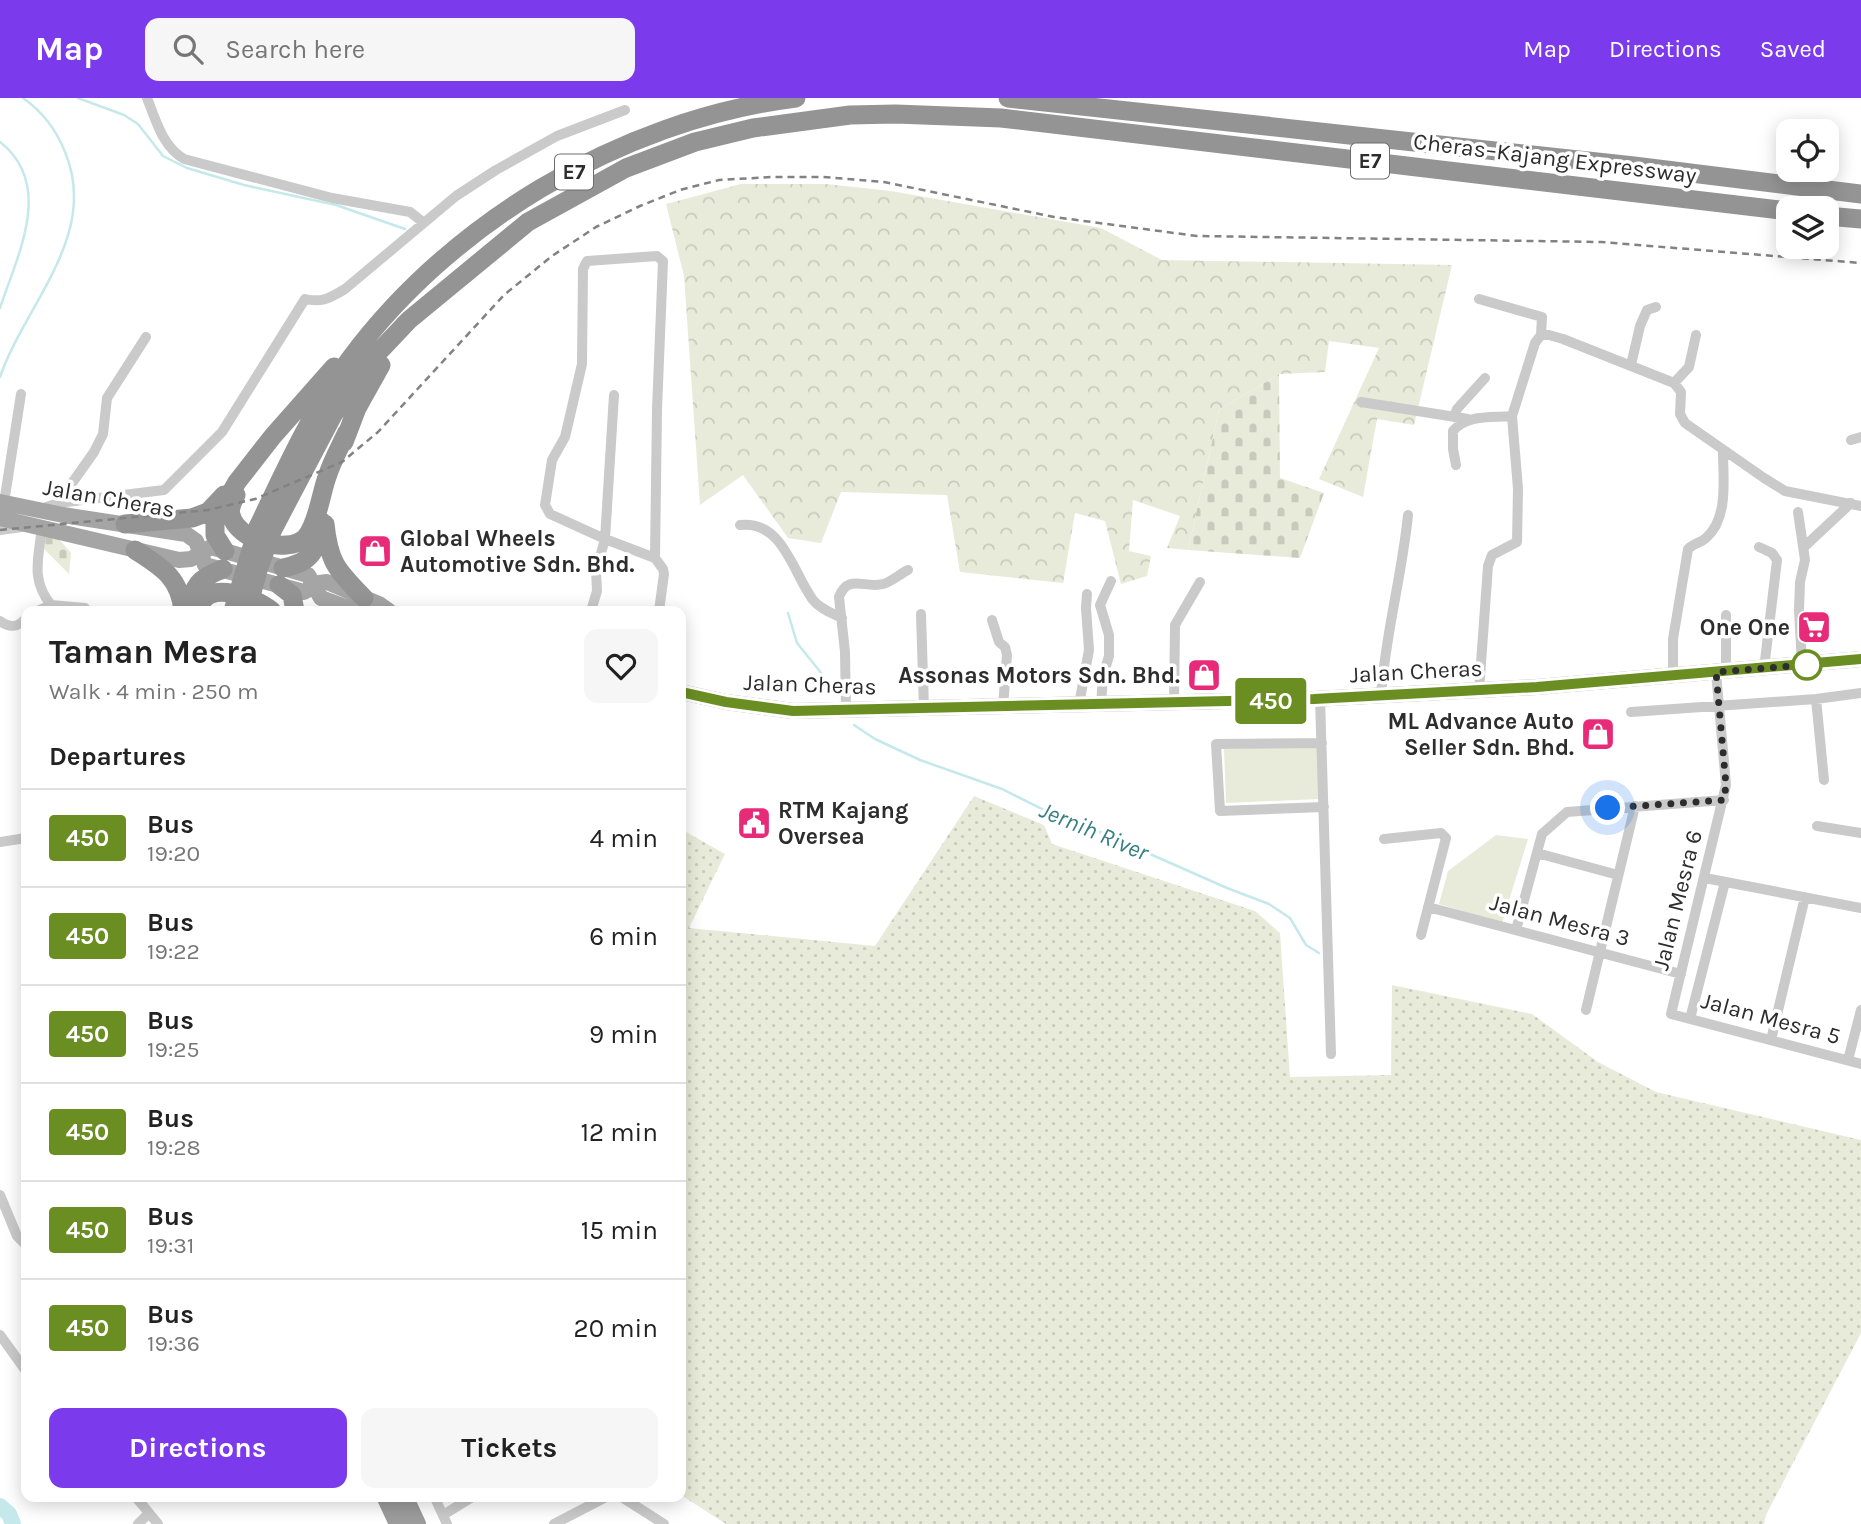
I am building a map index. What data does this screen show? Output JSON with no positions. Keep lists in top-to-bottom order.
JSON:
{
  "streets": {
    "highway": ["Cheras–Kajang Expressway", "E7"],
    "main road": ["Jalan Cheras"],
    "street": ["Jalan Mesra 6", "Jalan Mesra 3", "Jalan Mesra 5"]
  },
  "crossings": [
    ["Jalan Cheras", "Jalan Mesra 6"],
    ["Jalan Mesra 6", "Jalan Mesra 3"],
    ["Jalan Mesra 6", "Jalan Mesra 5"]
  ],
  "water": ["Jernih River"],
  "places": {
    "shop": ["Global Wheels Automotive Sdn. Bhd.", "Assonas Motors Sdn. Bhd.", "ML Advance Auto Seller Sdn. Bhd."],
    "supermarket": ["One One"],
    "public building": ["RTM Kajang Oversea"]
  },
  "lines": ["bus line 450"],
  "page": {
    "header": "Map",
    "search": "Search here",
    "nav": ["Map", "Directions", "Saved"],
    "on_map": "450",
    "heading": [
      ["Taman Mesra", "Walk · 4 min · 250 m"],
      "Departures"
    ],
    "list": [
      {
        "mark": "450",
        "name": "Bus",
        "note": "19:20",
        "value": "4 min"
      },
      {
        "mark": "450",
        "name": "Bus",
        "note": "19:22",
        "value": "6 min"
      },
      {
        "mark": "450",
        "name": "Bus",
        "note": "19:25",
        "value": "9 min"
      },
      {
        "mark": "450",
        "name": "Bus",
        "note": "19:28",
        "value": "12 min"
      },
      {
        "mark": "450",
        "name": "Bus",
        "note": "19:31",
        "value": "15 min"
      },
      {
        "mark": "450",
        "name": "Bus",
        "note": "19:36",
        "value": "20 min"
      }
    ],
    "buttons": ["Directions", "Tickets"]
  }
}
